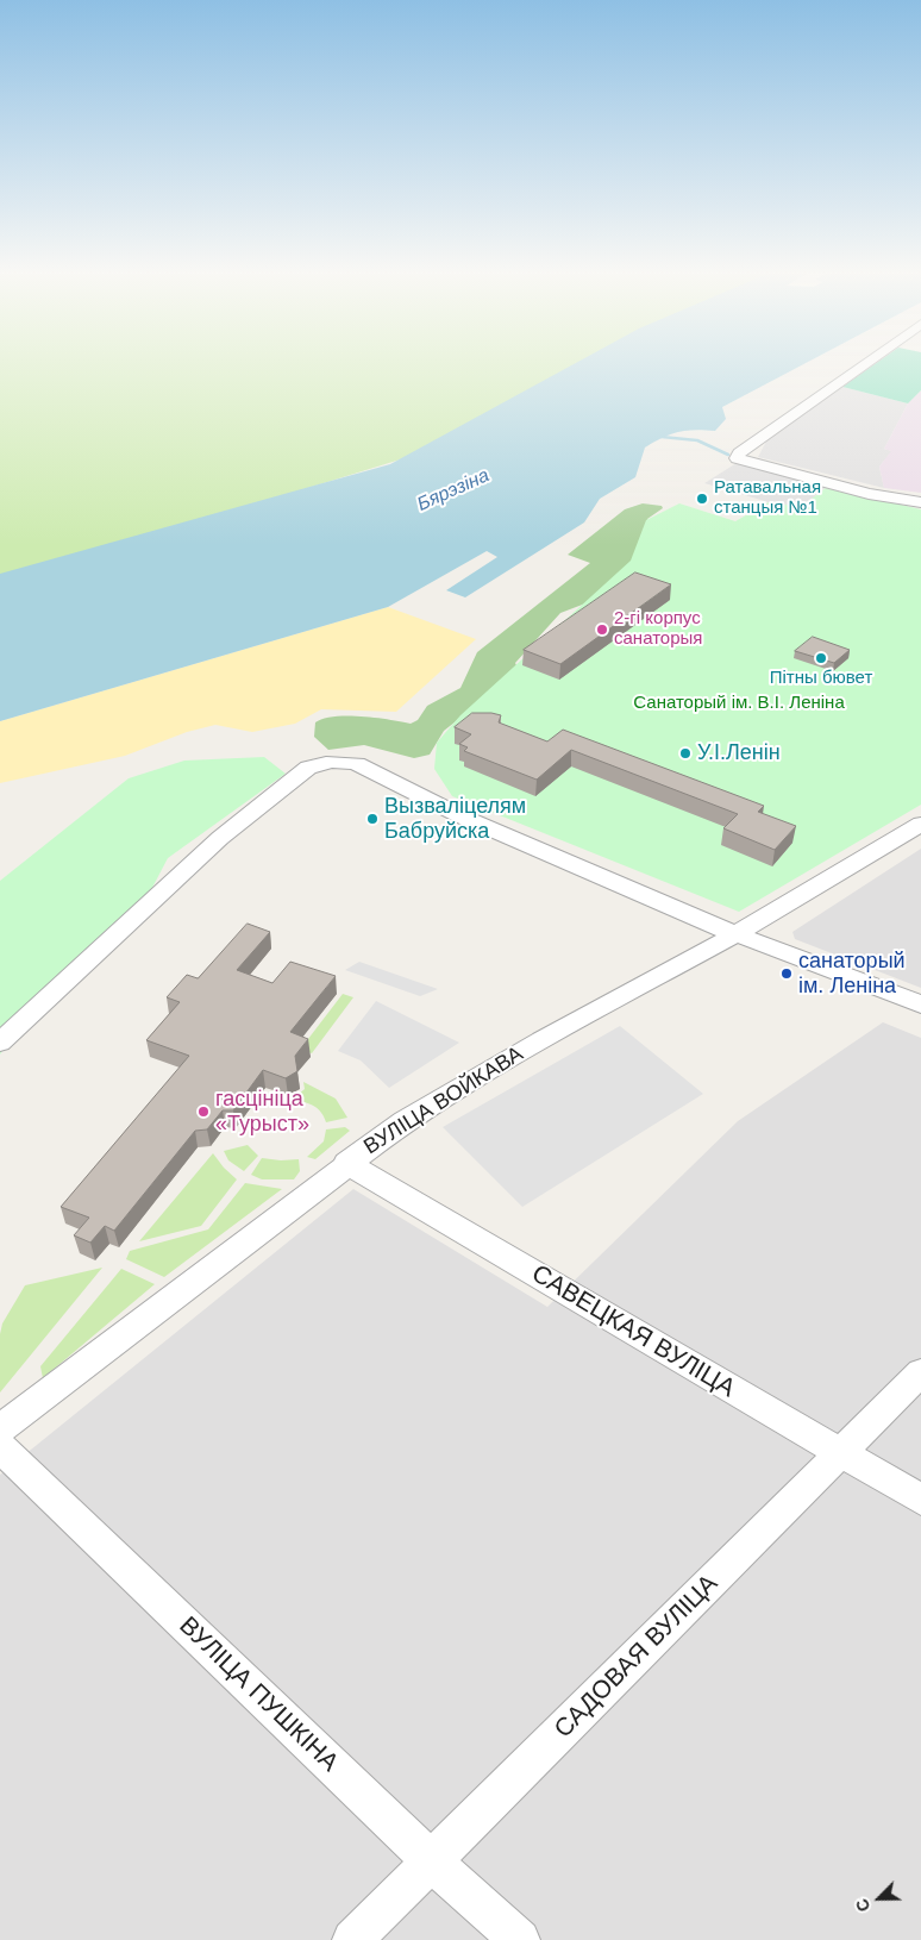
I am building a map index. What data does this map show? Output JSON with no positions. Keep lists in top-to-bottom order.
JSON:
{
  "streets": {
    "street": [
      "ВУЛІЦА ВОЙКАВА",
      "САВЕЦКАЯ ВУЛІЦА",
      "САДОВАЯ ВУЛІЦА",
      "ВУЛІЦА ПУШКІНА"
    ]
  },
  "crossings": [
    ["ВУЛІЦА ВОЙКАВА", "САВЕЦКАЯ ВУЛІЦА"],
    ["САВЕЦКАЯ ВУЛІЦА", "САДОВАЯ ВУЛІЦА"],
    ["САДОВАЯ ВУЛІЦА", "ВУЛІЦА ПУШКІНА"]
  ],
  "water": ["Бярэзіна"],
  "parks": ["Санаторый ім. В.І. Леніна"],
  "places": [
    "Ратавальная станцыя №1",
    "2-гі корпус санаторыя",
    "Пітны бювет",
    "У.І.Ленін",
    "Вызваліцелям Бабруйска",
    "санаторый ім. Леніна",
    "гасцініца «Турыст»"
  ],
  "north": "bottom left"
}
